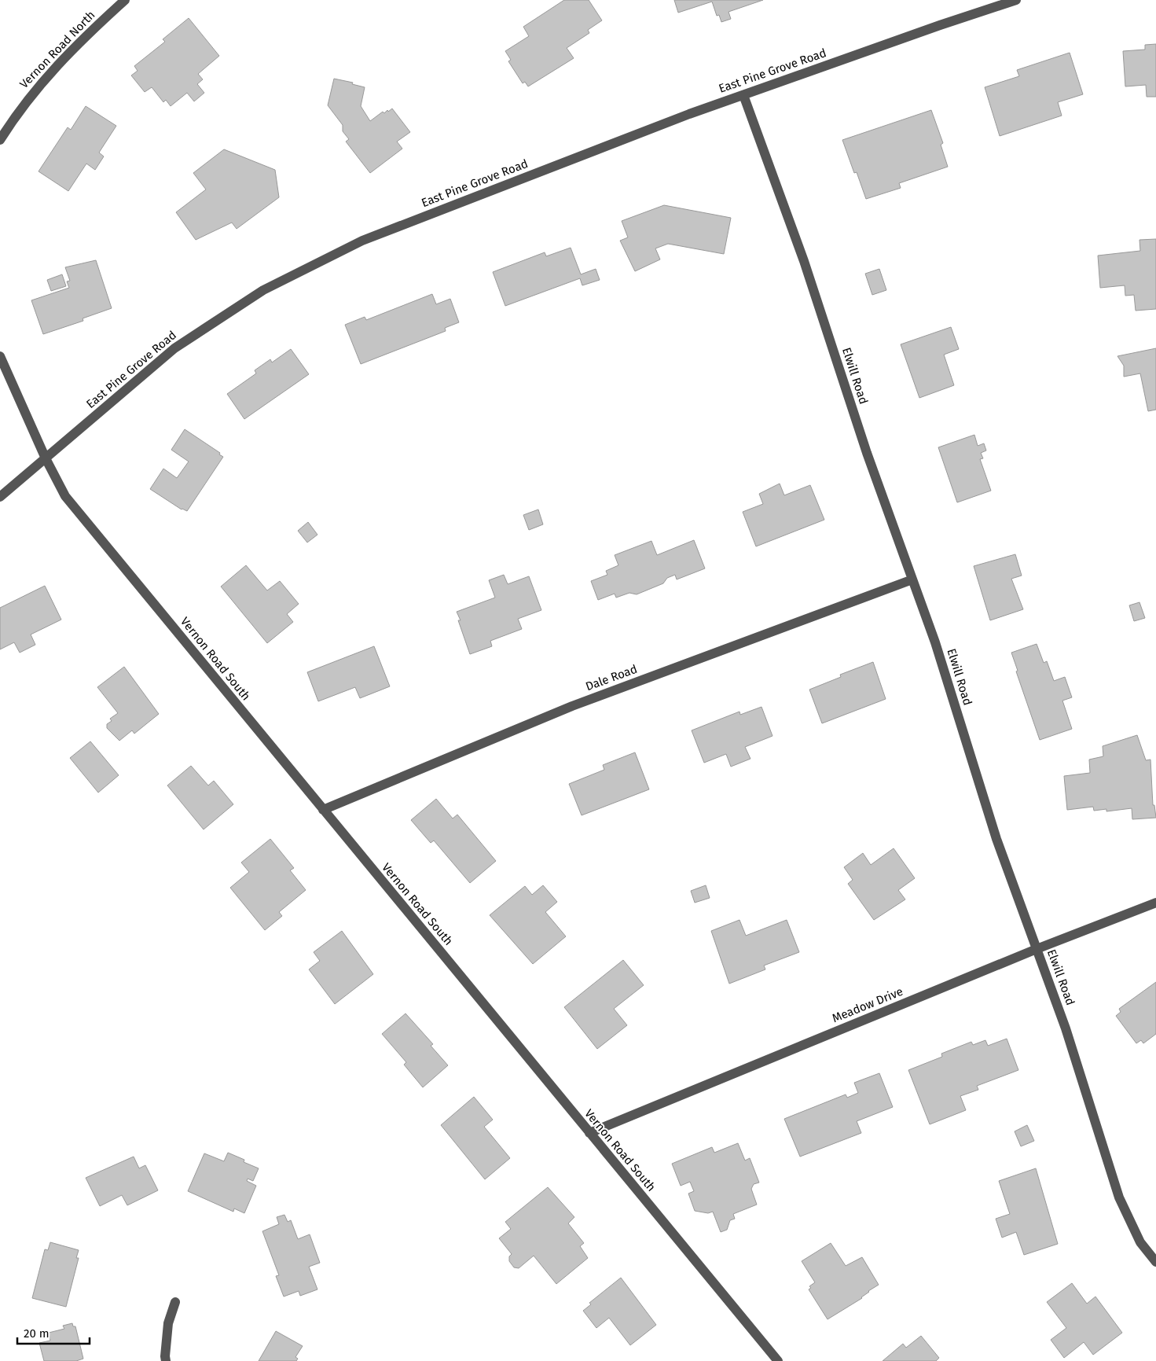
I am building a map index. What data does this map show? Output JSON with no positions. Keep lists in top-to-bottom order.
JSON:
{
  "streets": {
    "street": [
      "Vernon Road North",
      "East Pine Grove Road",
      "Elwill Road",
      "Vernon Road South",
      "Dale Road",
      "Meadow Drive"
    ]
  },
  "crossings": [
    ["East Pine Grove Road", "Elwill Road"],
    ["East Pine Grove Road", "Vernon Road South"],
    ["Elwill Road", "Dale Road"],
    ["Elwill Road", "Meadow Drive"],
    ["Vernon Road South", "Dale Road"],
    ["Vernon Road South", "Meadow Drive"]
  ],
  "scale_bar": "20 m"
}
